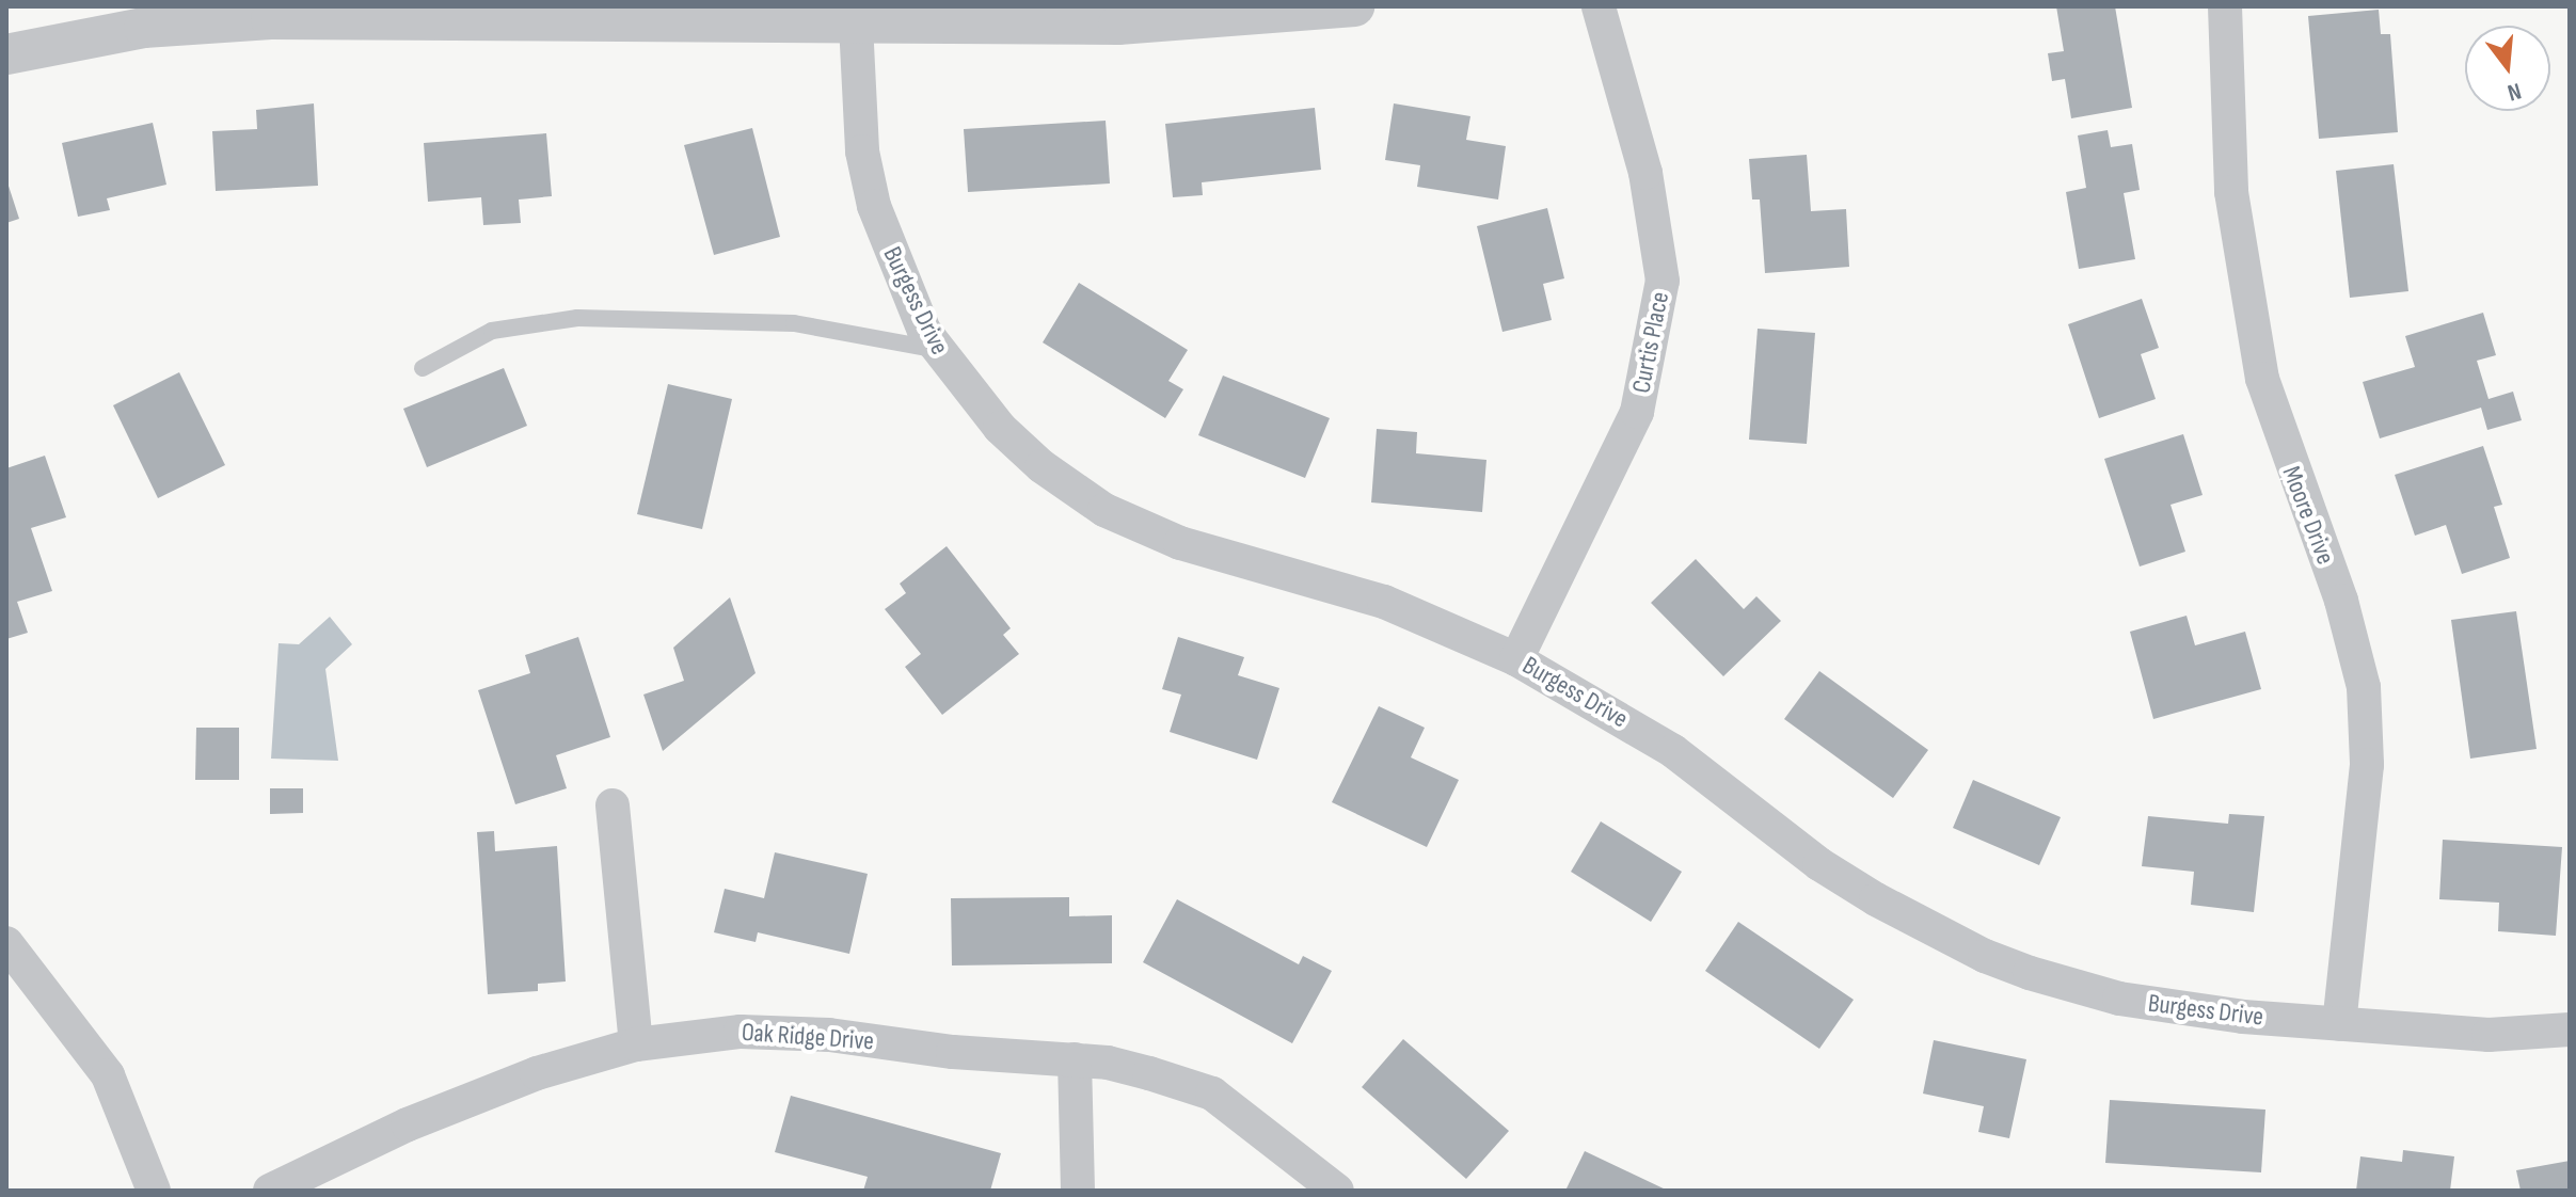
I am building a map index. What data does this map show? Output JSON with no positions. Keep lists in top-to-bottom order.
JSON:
{
  "streets": {
    "street": [
      "Burgess Drive",
      "Curtis Place",
      "Moore Drive",
      "Oak Ridge Drive"
    ]
  },
  "crossings": [
    ["Burgess Drive", "Curtis Place"],
    ["Burgess Drive", "Moore Drive"]
  ],
  "north": "bottom"
}
